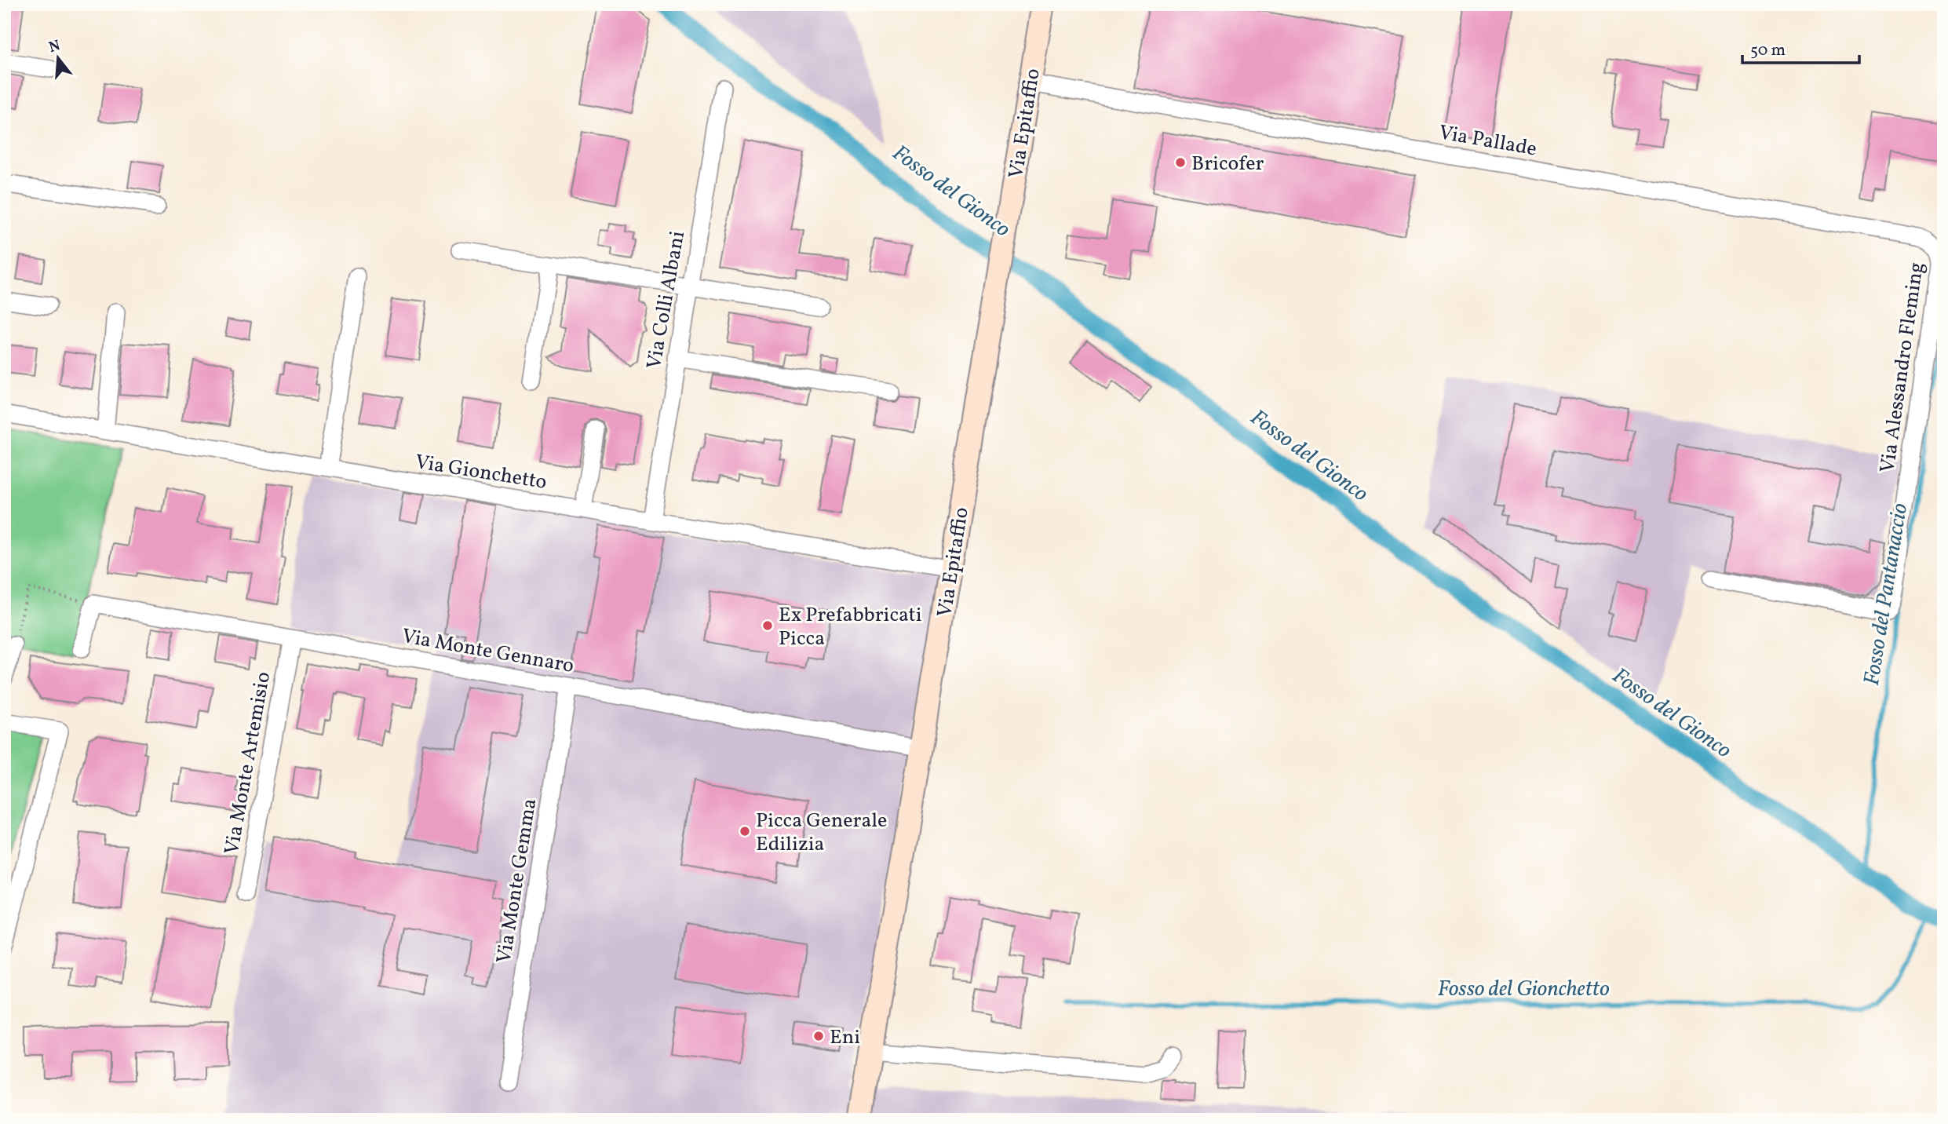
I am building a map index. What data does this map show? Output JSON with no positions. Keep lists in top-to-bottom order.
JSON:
{
  "streets": {
    "main road": ["Via Epitaffio"],
    "street": [
      "Via Pallade",
      "Via Colli Albani",
      "Via Alessandro Fleming",
      "Via Gionchetto",
      "Via Monte Gennaro",
      "Via Monte Artemisio",
      "Via Monte Gemma"
    ]
  },
  "crossings": [
    ["Via Epitaffio", "Via Pallade"],
    ["Via Epitaffio", "Via Gionchetto"],
    ["Via Epitaffio", "Via Monte Gennaro"],
    ["Via Pallade", "Via Alessandro Fleming"],
    ["Via Colli Albani", "Via Gionchetto"],
    ["Via Monte Gennaro", "Via Monte Artemisio"],
    ["Via Monte Gennaro", "Via Monte Gemma"]
  ],
  "water": ["Fosso del Gionco", "Fosso del Pantanaccio", "Fosso del Gionchetto"],
  "places": [
    "Bricofer",
    "Ex Prefabbricati Picca",
    "Picca Generale Edilizia",
    "Eni"
  ],
  "scale_bar": "50 m",
  "north": "top"
}
